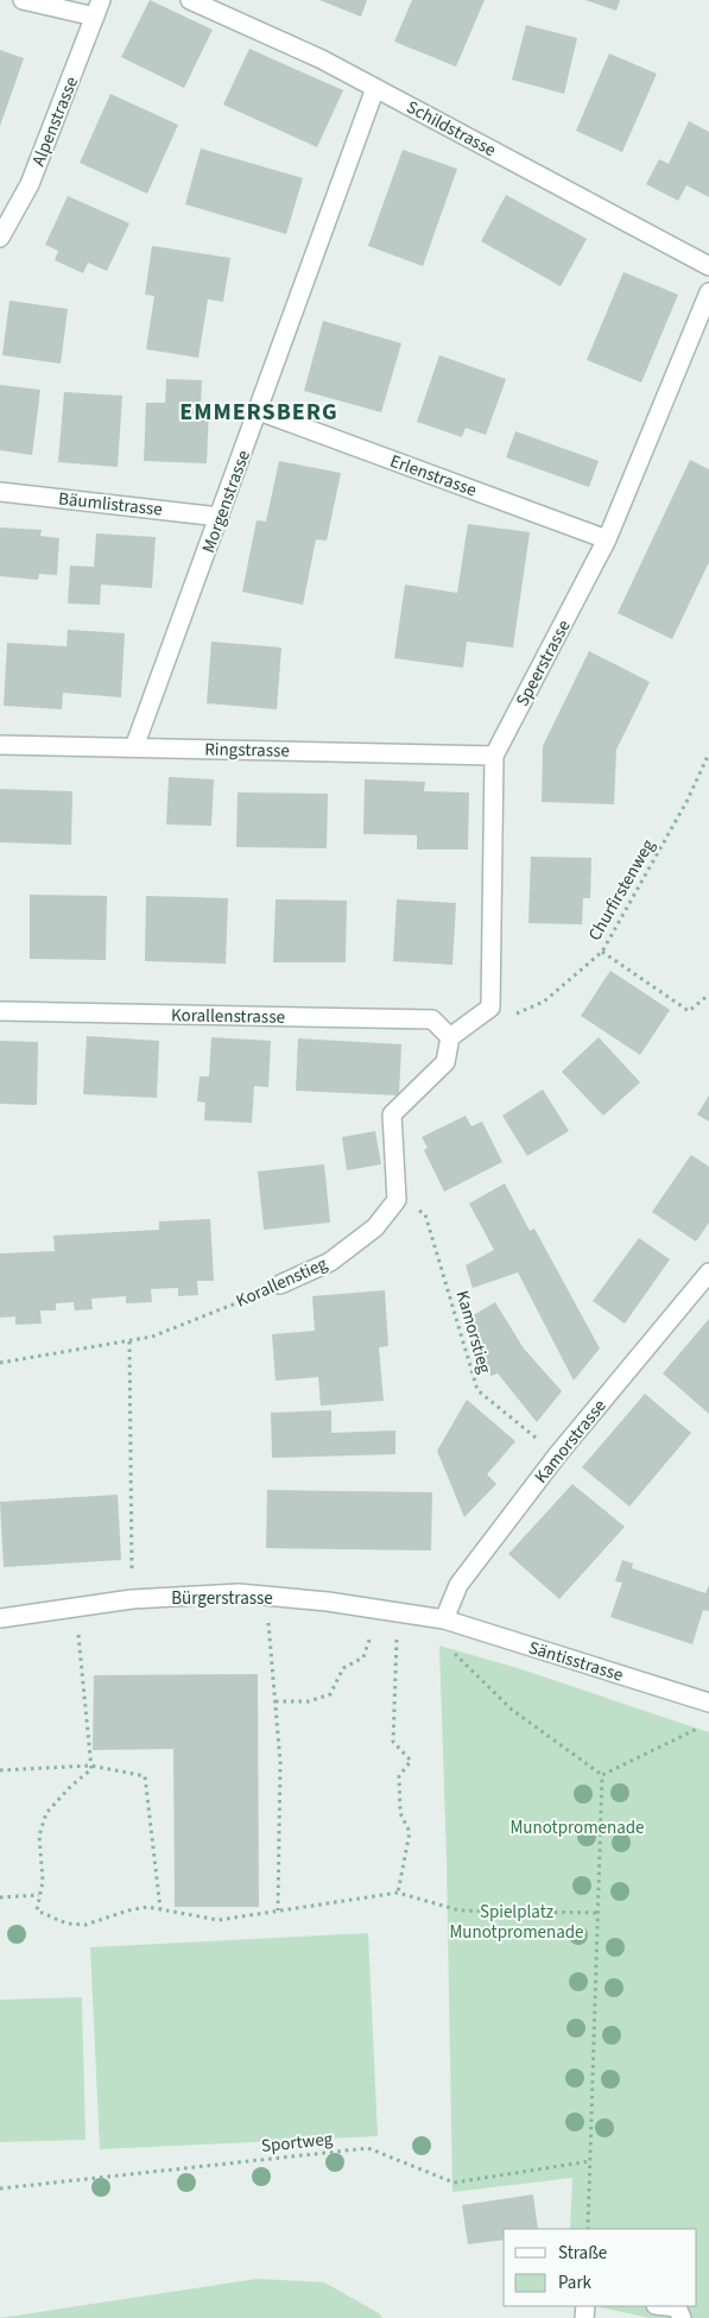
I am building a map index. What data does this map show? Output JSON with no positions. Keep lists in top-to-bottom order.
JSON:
{
  "streets": {
    "street": [
      "Alpenstrasse",
      "Schildstrasse",
      "Erlenstrasse",
      "Morgenstrasse",
      "Bäumlistrasse",
      "Speerstrasse",
      "Ringstrasse",
      "Korallenstrasse",
      "Korallenstieg",
      "Kamorstrasse",
      "Bürgerstrasse",
      "Säntisstrasse"
    ],
    "path": ["Churfirstenweg", "Kamorstieg", "Sportweg"]
  },
  "crossings": [
    ["Schildstrasse", "Morgenstrasse"],
    ["Erlenstrasse", "Morgenstrasse"],
    ["Erlenstrasse", "Speerstrasse"],
    ["Morgenstrasse", "Bäumlistrasse"],
    ["Morgenstrasse", "Ringstrasse"],
    ["Speerstrasse", "Ringstrasse"],
    ["Speerstrasse", "Churfirstenweg"],
    ["Korallenstieg", "Kamorstieg"],
    ["Kamorstieg", "Kamorstrasse"],
    ["Kamorstrasse", "Bürgerstrasse"],
    ["Kamorstrasse", "Säntisstrasse"],
    ["Bürgerstrasse", "Säntisstrasse"]
  ],
  "districts": ["EMMERSBERG"],
  "parks": ["Munotpromenade", "Spielplatz Munotpromenade"],
  "legend": ["Straße", "Park"]
}
